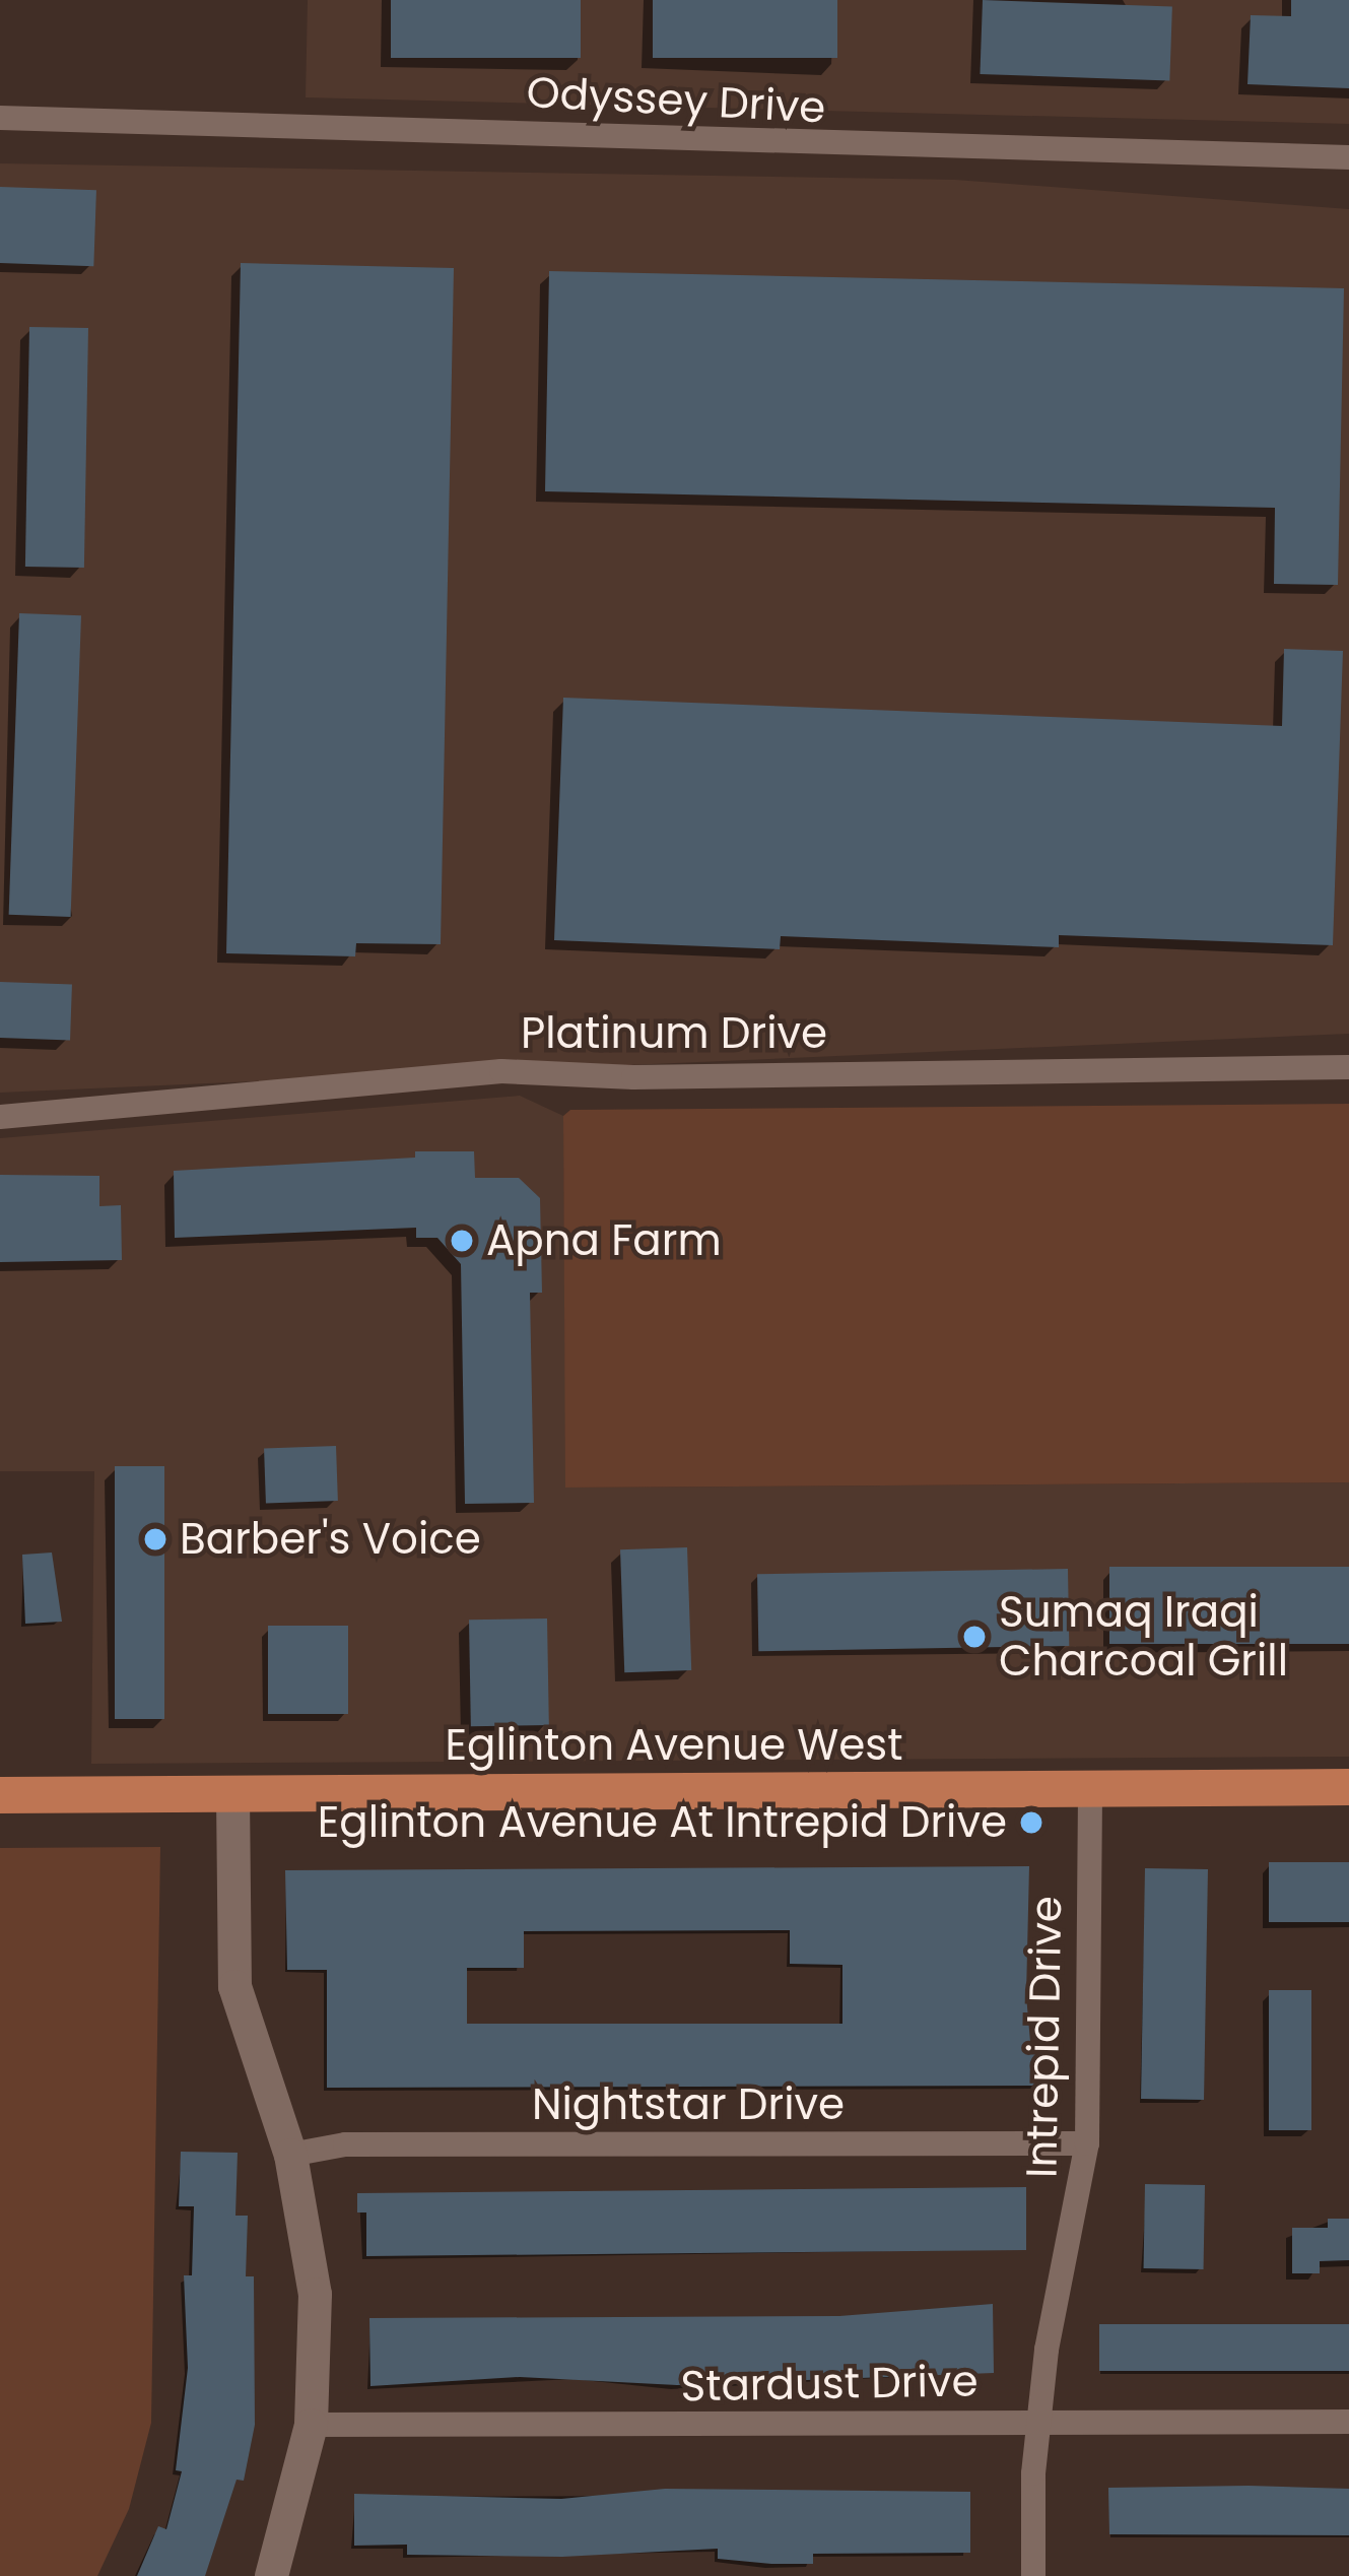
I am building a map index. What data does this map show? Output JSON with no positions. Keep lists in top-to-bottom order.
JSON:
{
  "streets": {
    "main road": ["Eglinton Avenue West"],
    "street": [
      "Odyssey Drive",
      "Platinum Drive",
      "Intrepid Drive",
      "Nightstar Drive",
      "Stardust Drive"
    ]
  },
  "crossings": [
    ["Eglinton Avenue West", "Intrepid Drive"],
    ["Intrepid Drive", "Nightstar Drive"],
    ["Intrepid Drive", "Stardust Drive"]
  ],
  "places": [
    "Apna Farm",
    "Barber's Voice",
    "Sumaq Iraqi Charcoal Grill",
    "Eglinton Avenue At Intrepid Drive"
  ]
}
